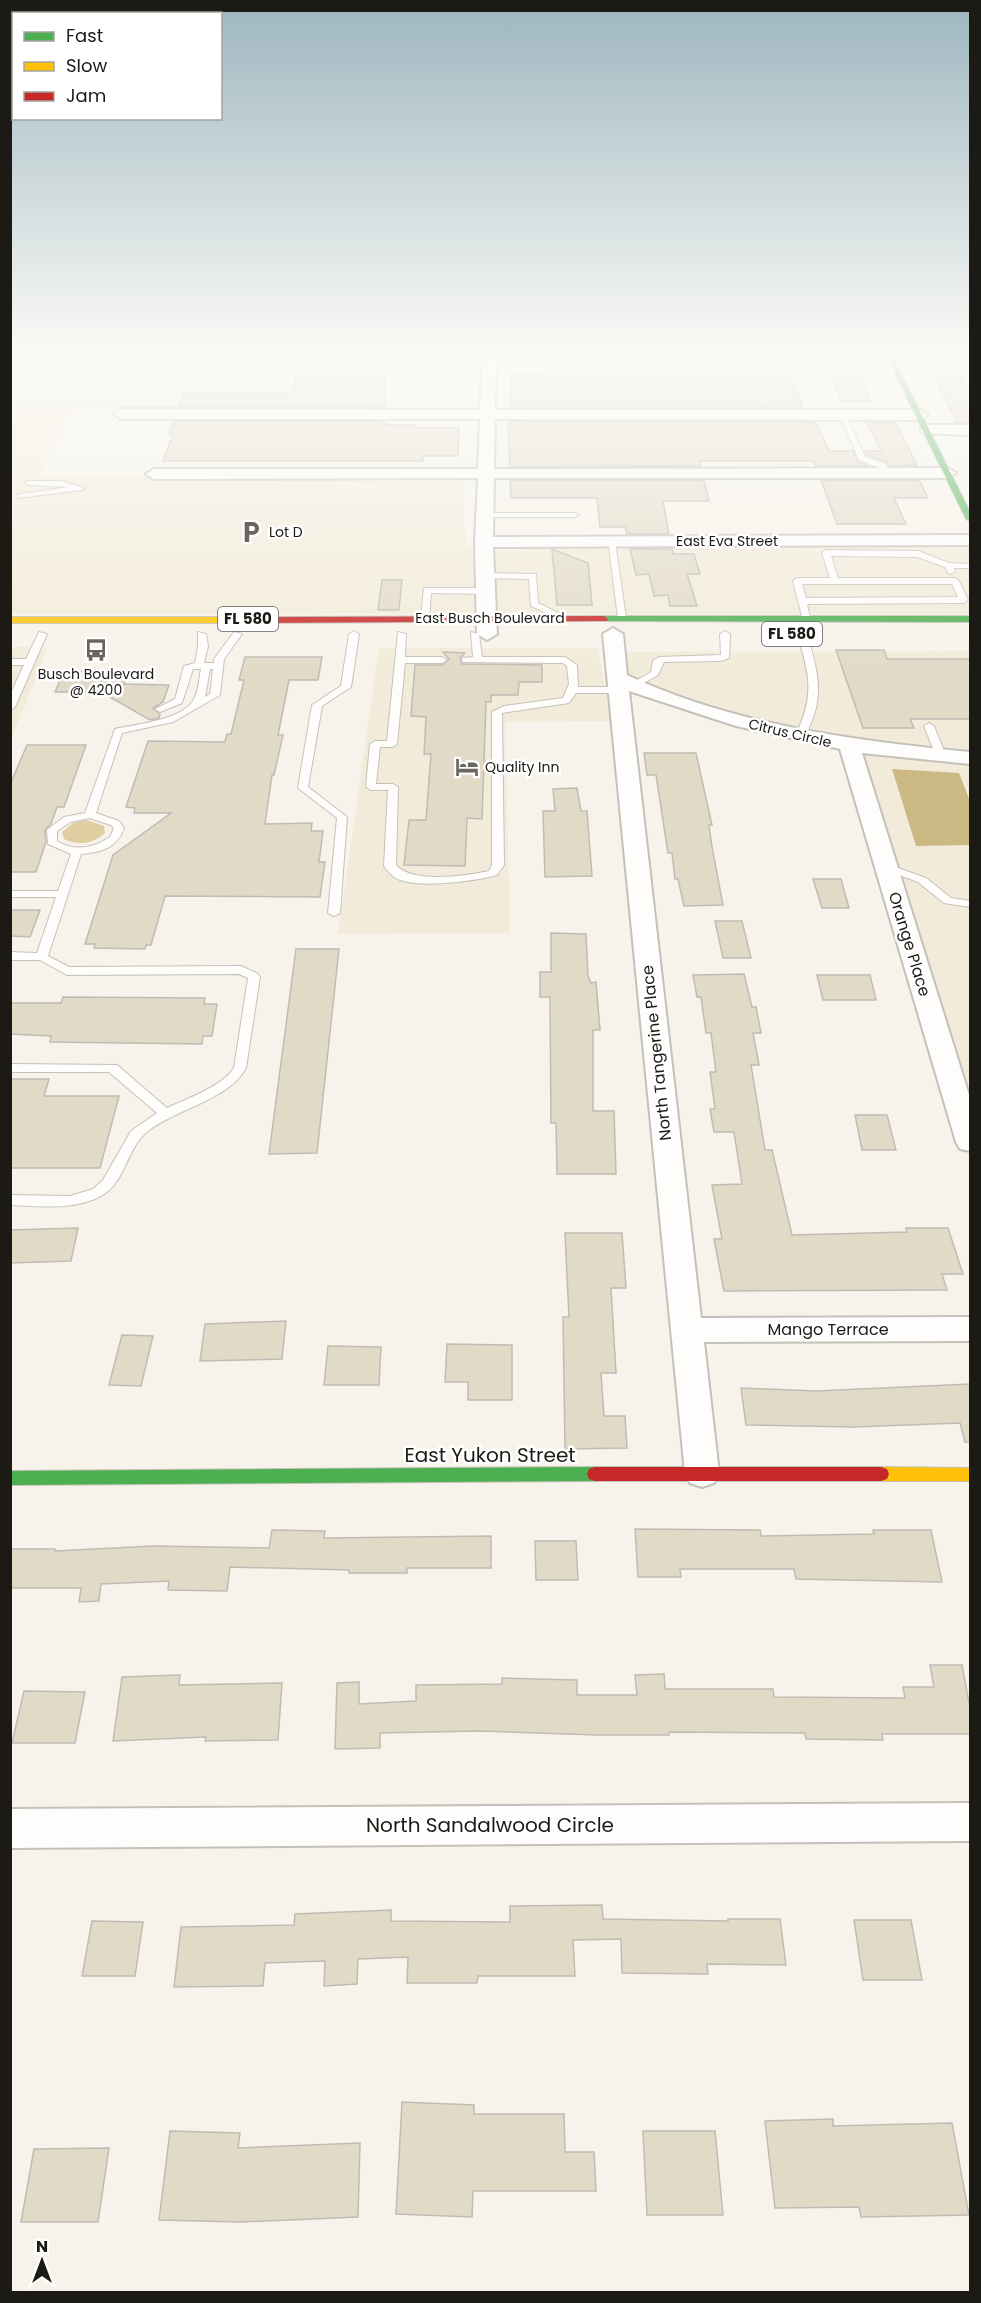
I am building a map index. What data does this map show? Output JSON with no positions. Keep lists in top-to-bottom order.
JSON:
{
  "streets": {
    "main road": ["East Busch Boulevard", "FL 580", "East Yukon Street"],
    "street": [
      "East Eva Street",
      "Citrus Circle",
      "Orange Place",
      "North Tangerine Place",
      "Mango Terrace",
      "North Sandalwood Circle"
    ]
  },
  "crossings": [
    ["East Busch Boulevard", "North Tangerine Place"],
    ["Citrus Circle", "Orange Place"],
    ["Citrus Circle", "North Tangerine Place"],
    ["North Tangerine Place", "Mango Terrace"],
    ["North Tangerine Place", "East Yukon Street"]
  ],
  "places": {
    "parking": ["Lot D"],
    "bus stop": ["Busch Boulevard @ 4200"],
    "hotel": ["Quality Inn"]
  },
  "legend": ["Fast", "Slow", "Jam"],
  "north": "top"
}
